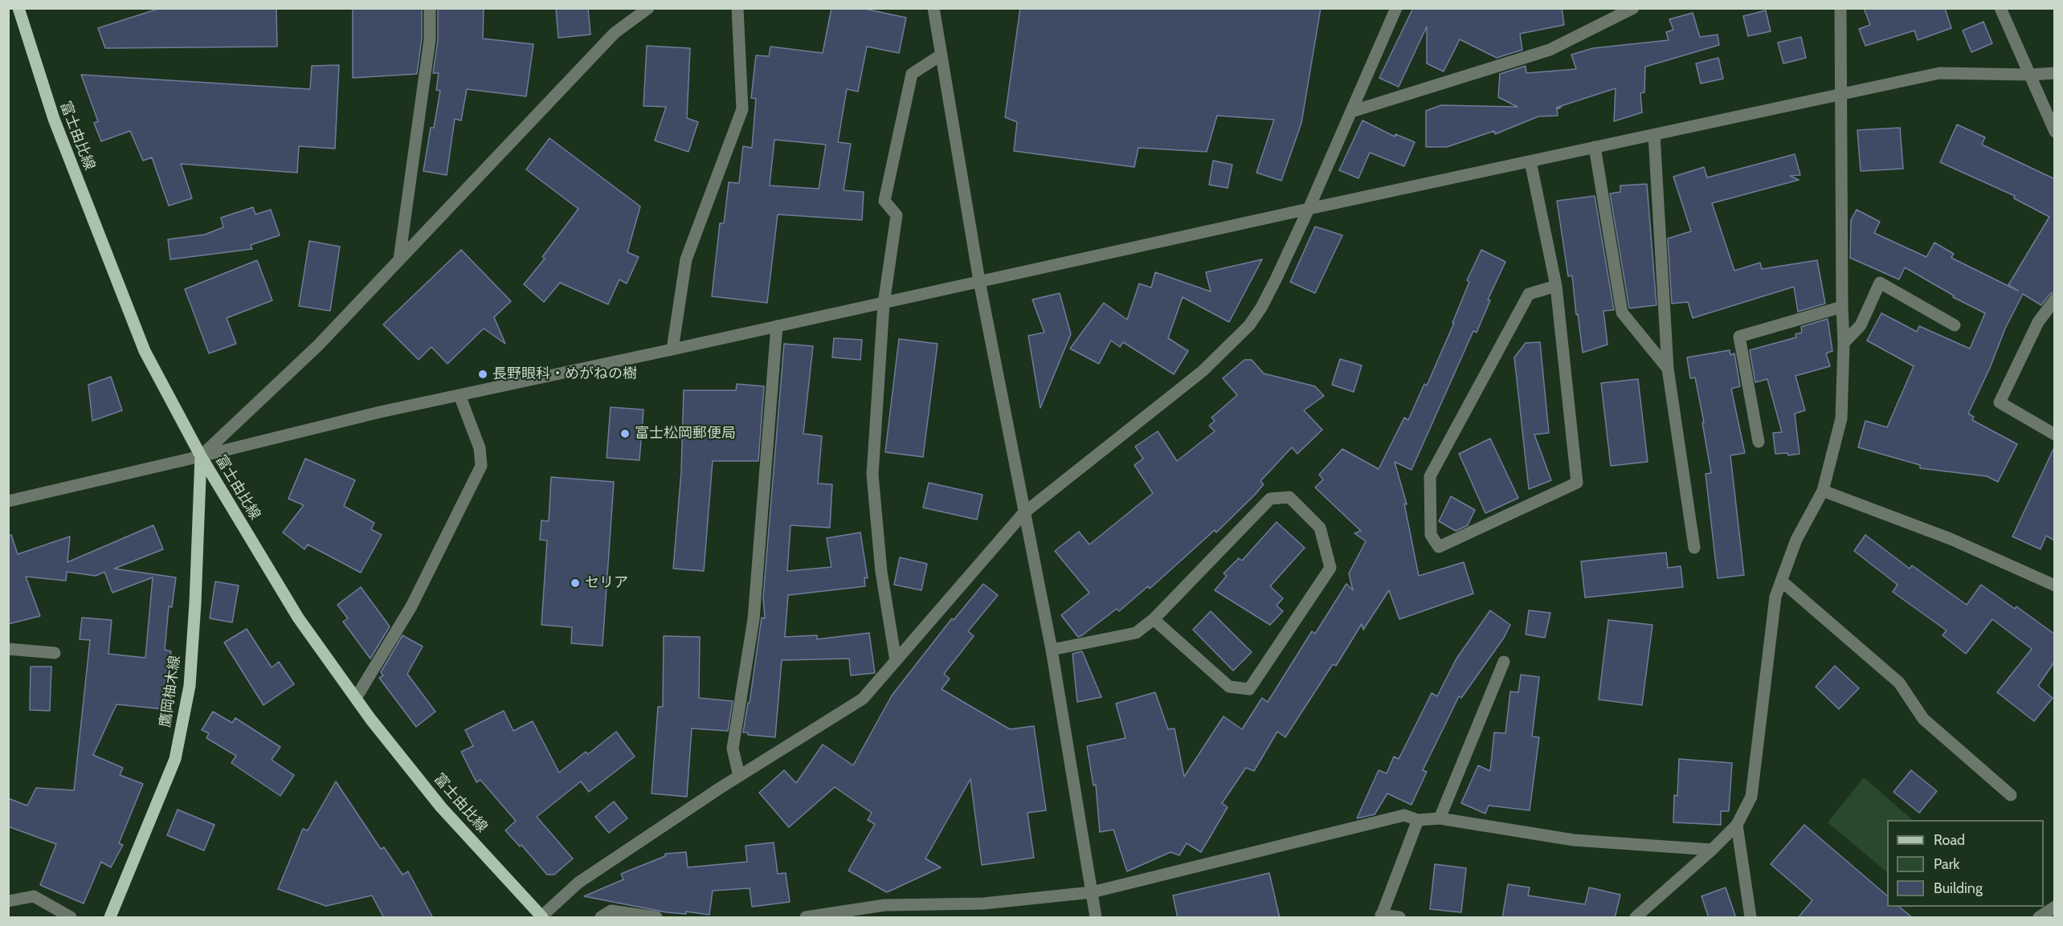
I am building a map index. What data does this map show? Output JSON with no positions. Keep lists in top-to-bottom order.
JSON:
{
  "streets": {
    "main road": ["富士由比線", "鷹岡柚木線"]
  },
  "crossings": [
    ["富士由比線", "鷹岡柚木線"]
  ],
  "places": ["長野眼科・めがねの樹", "富士松岡郵便局", "セリア"],
  "legend": ["Road", "Park", "Building"]
}
